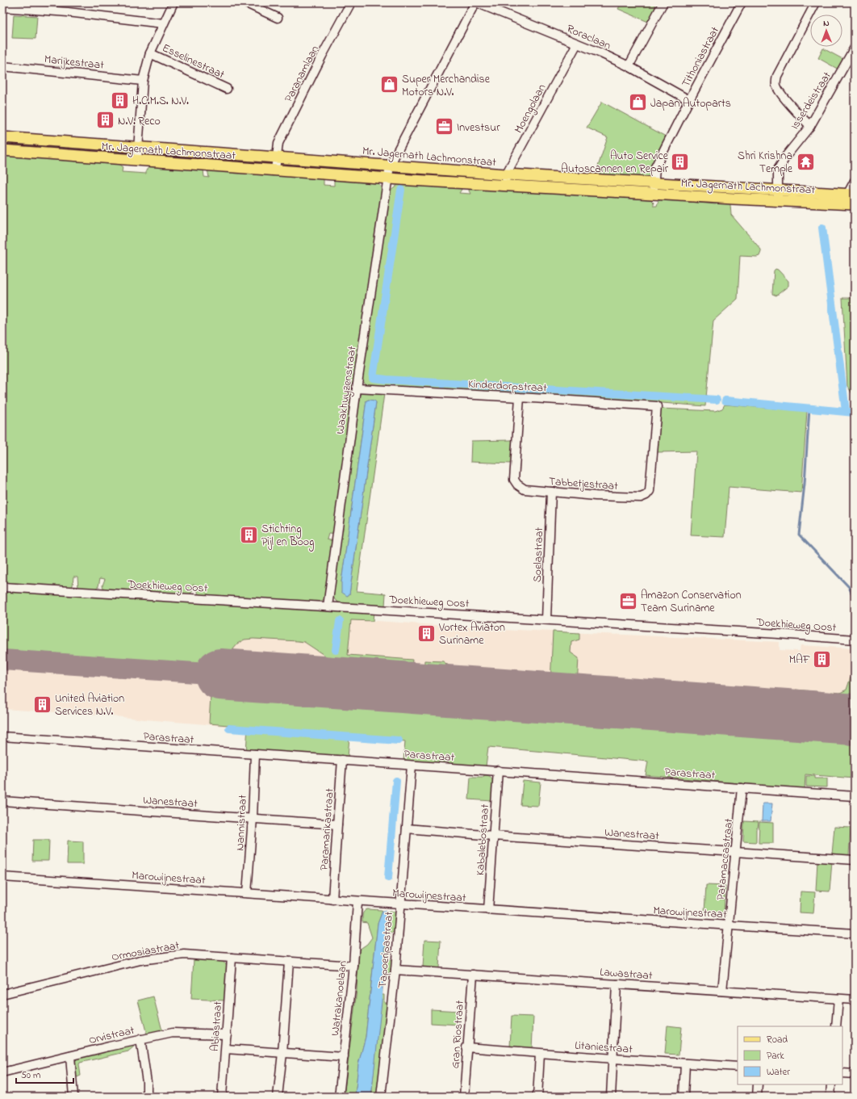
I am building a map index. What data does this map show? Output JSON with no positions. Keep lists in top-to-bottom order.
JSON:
{
  "streets": {
    "main road": ["Mr. Jagernath Lachmonstraat"],
    "street": [
      "Roraclaan",
      "Tithoniastraat",
      "Esselinestraat",
      "Marijkestraat",
      "Paranamlaan",
      "Isserdeistraat",
      "Moengolaan",
      "Kinderdorpstraat",
      "Waakhuyzenstraat",
      "Tabbetjestraat",
      "Soelastraat",
      "Doekhieweg Oost",
      "Parastraat",
      "Wanestraat",
      "Nannistraat",
      "Paramarikastraat",
      "Kabalebostraat",
      "Patamaccastraat",
      "Marowijnestraat",
      "Tapoeripastraat",
      "Ormosiastraat",
      "Lawastraat",
      "Watrakanoelaan",
      "Abiastraat",
      "Orvistraat",
      "Gran Riostraat",
      "Litaniestraat"
    ]
  },
  "crossings": [
    ["Roraclaan", "Tithoniastraat"],
    ["Roraclaan", "Moengolaan"],
    ["Roraclaan", "Waakhuyzenstraat"],
    ["Tithoniastraat", "Mr. Jagernath Lachmonstraat"],
    ["Paranamlaan", "Mr. Jagernath Lachmonstraat"],
    ["Isserdeistraat", "Mr. Jagernath Lachmonstraat"],
    ["Moengolaan", "Mr. Jagernath Lachmonstraat"],
    ["Mr. Jagernath Lachmonstraat", "Waakhuyzenstraat"],
    ["Kinderdorpstraat", "Waakhuyzenstraat"],
    ["Kinderdorpstraat", "Tabbetjestraat"],
    ["Waakhuyzenstraat", "Doekhieweg Oost"],
    ["Tabbetjestraat", "Soelastraat"],
    ["Soelastraat", "Doekhieweg Oost"],
    ["Parastraat", "Nannistraat"],
    ["Parastraat", "Paramarikastraat"],
    ["Parastraat", "Kabalebostraat"],
    ["Parastraat", "Patamaccastraat"],
    ["Parastraat", "Tapoeripastraat"],
    ["Wanestraat", "Nannistraat"],
    ["Wanestraat", "Paramarikastraat"],
    ["Wanestraat", "Kabalebostraat"],
    ["Wanestraat", "Patamaccastraat"],
    ["Wanestraat", "Tapoeripastraat"],
    ["Nannistraat", "Marowijnestraat"],
    ["Paramarikastraat", "Marowijnestraat"],
    ["Kabalebostraat", "Marowijnestraat"],
    ["Patamaccastraat", "Marowijnestraat"],
    ["Patamaccastraat", "Lawastraat"],
    ["Marowijnestraat", "Tapoeripastraat"],
    ["Marowijnestraat", "Watrakanoelaan"],
    ["Tapoeripastraat", "Lawastraat"],
    ["Ormosiastraat", "Watrakanoelaan"],
    ["Ormosiastraat", "Abiastraat"],
    ["Lawastraat", "Gran Riostraat"],
    ["Abiastraat", "Orvistraat"],
    ["Gran Riostraat", "Litaniestraat"]
  ],
  "places": {
    "shop": ["Super Merchandise Motors N.V.", "Japan Autoparts"],
    "building": [
      "H.C.M.S. N.V.",
      "N.V. Reco",
      "Auto Service Autoscannen en Repair",
      "Stichting Pijl en Boog",
      "Vortex Aviaton Suriname",
      "MAF",
      "United Aviation Services N.V."
    ],
    "office": ["Investsur", "Amazon Conservation Team Suriname"],
    "temple": ["Shri Krishna Temple"]
  },
  "legend": ["Road", "Park", "Water"],
  "scale_bar": "50 m",
  "north": "top"
}
